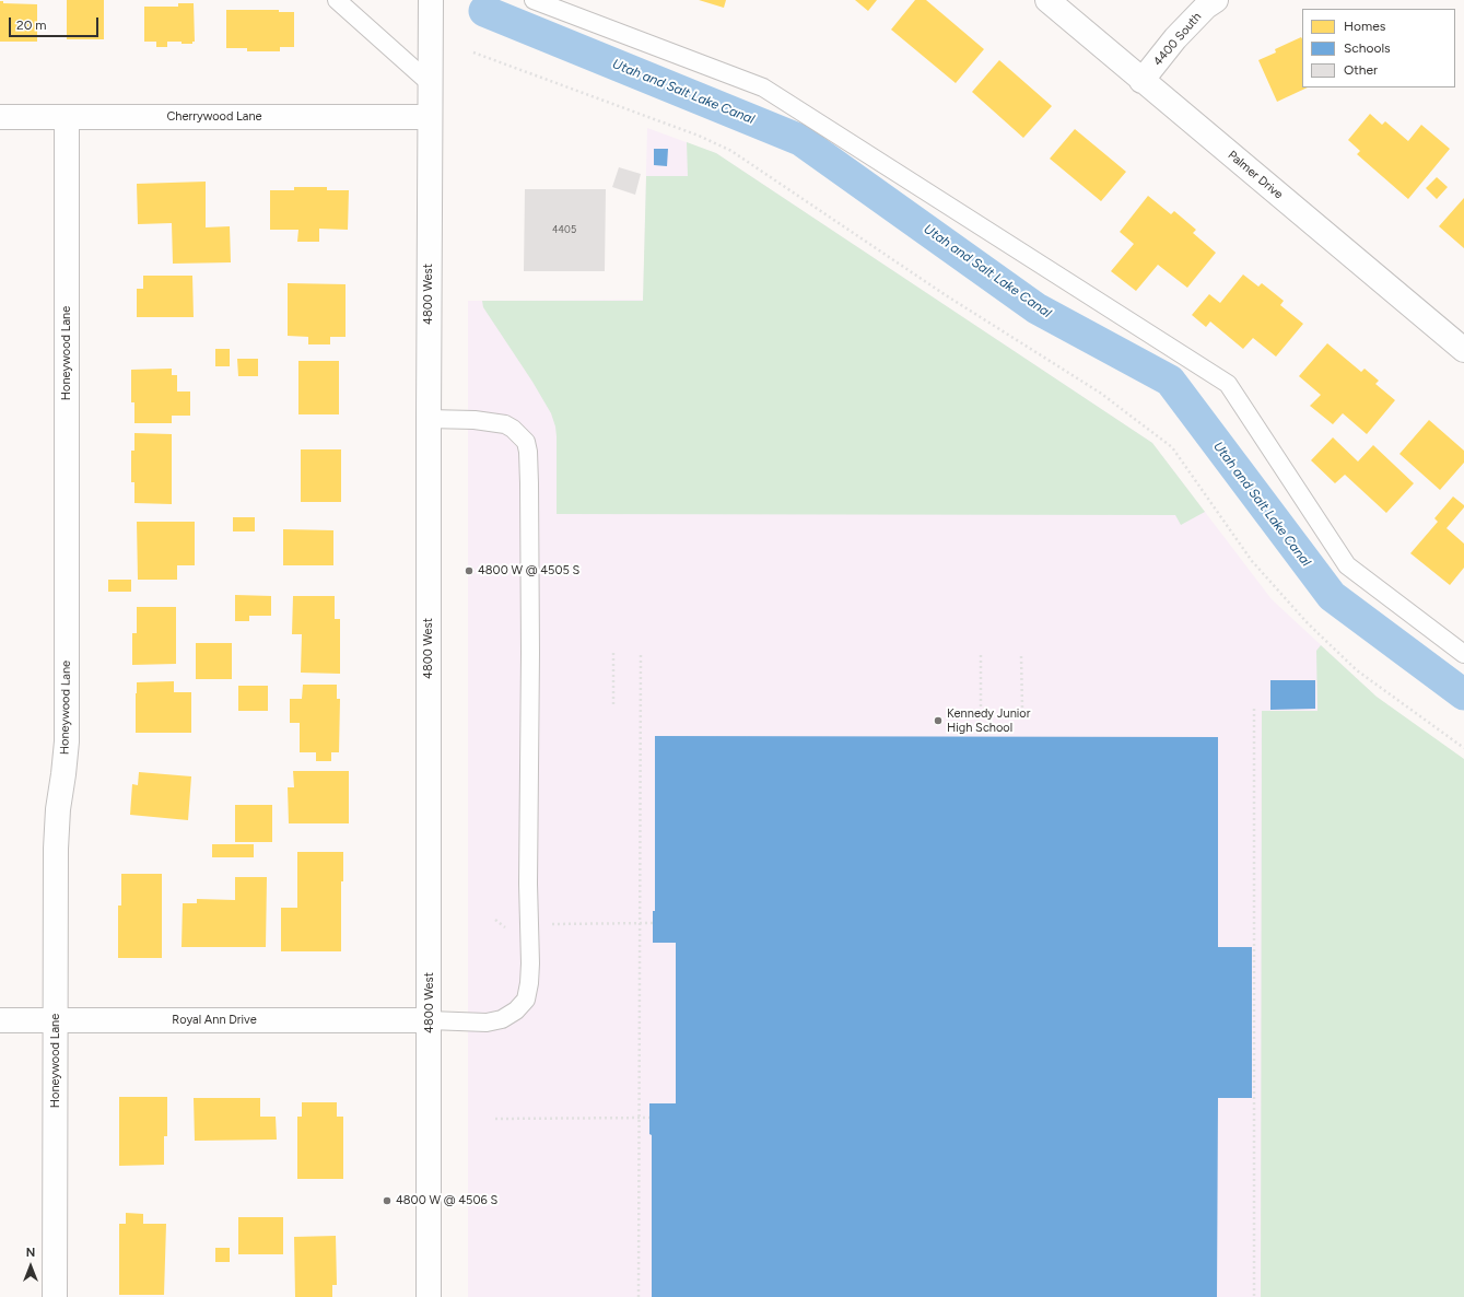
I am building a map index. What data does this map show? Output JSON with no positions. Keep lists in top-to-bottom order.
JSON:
{
  "streets": {
    "street": [
      "4400 South",
      "Cherrywood Lane",
      "Palmer Drive",
      "4800 West",
      "Honeywood Lane",
      "Royal Ann Drive"
    ]
  },
  "crossings": [
    ["4400 South", "Palmer Drive"],
    ["Cherrywood Lane", "4800 West"],
    ["Cherrywood Lane", "Honeywood Lane"],
    ["4800 West", "Royal Ann Drive"],
    ["Honeywood Lane", "Royal Ann Drive"]
  ],
  "water": ["Utah and Salt Lake Canal"],
  "places": ["4800 W @ 4505 S", "Kennedy Junior High School", "4800 W @ 4506 S"],
  "house_numbers": ["4405"],
  "legend": ["Homes", "Schools", "Other"],
  "scale_bar": "20 m",
  "north": "top"
}
